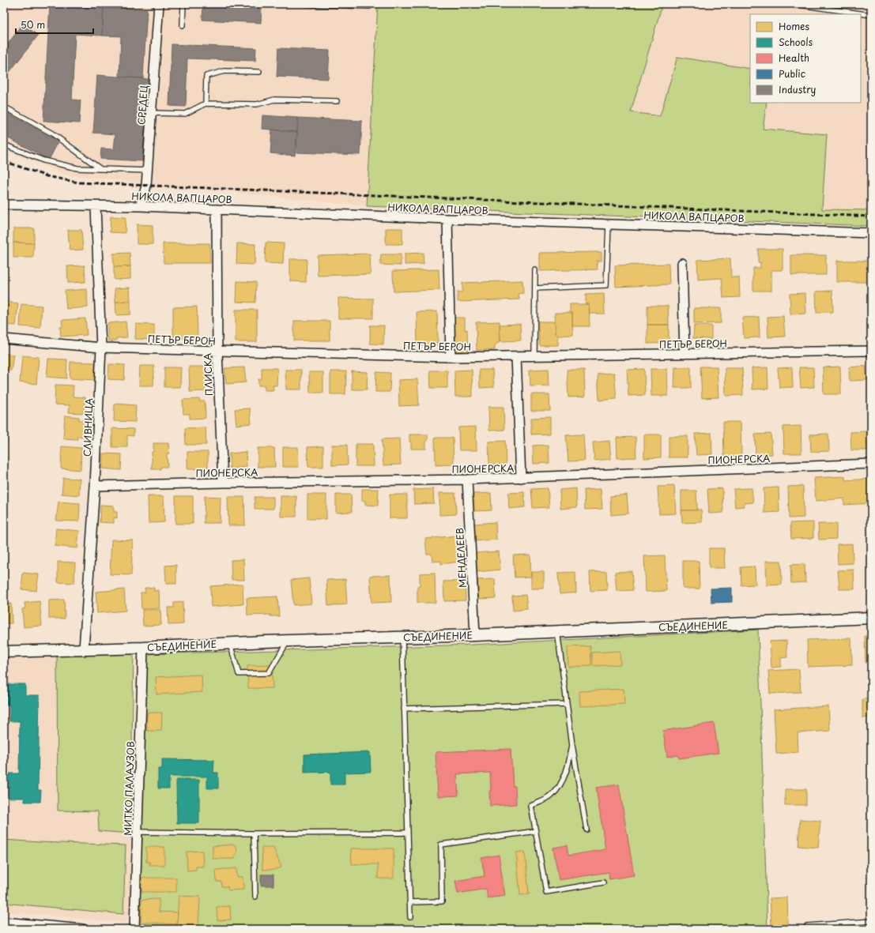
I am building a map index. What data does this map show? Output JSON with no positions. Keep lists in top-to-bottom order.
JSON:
{
  "streets": {
    "street": [
      "СРЕДЕЦ",
      "НИКОЛА ВАПЦАРОВ",
      "ПЕТЪР БЕРОН",
      "ПЛИСКА",
      "СЛИВНИЦА",
      "ПИОНЕРСКА",
      "МЕНДЕЛЕЕВ",
      "СЪЕДИНЕНИЕ",
      "МИТКО ПАЛАУЗОВ"
    ]
  },
  "crossings": [
    ["СРЕДЕЦ", "НИКОЛА ВАПЦАРОВ"],
    ["НИКОЛА ВАПЦАРОВ", "ПЛИСКА"],
    ["НИКОЛА ВАПЦАРОВ", "СЛИВНИЦА"],
    ["ПЕТЪР БЕРОН", "ПЛИСКА"],
    ["ПЕТЪР БЕРОН", "СЛИВНИЦА"],
    ["ПЛИСКА", "ПИОНЕРСКА"],
    ["СЛИВНИЦА", "ПИОНЕРСКА"],
    ["СЛИВНИЦА", "СЪЕДИНЕНИЕ"],
    ["ПИОНЕРСКА", "МЕНДЕЛЕЕВ"],
    ["МЕНДЕЛЕЕВ", "СЪЕДИНЕНИЕ"],
    ["СЪЕДИНЕНИЕ", "МИТКО ПАЛАУЗОВ"]
  ],
  "legend": [
    "Homes",
    "Schools",
    "Health",
    "Public",
    "Industry"
  ],
  "scale_bar": "50 m"
}
